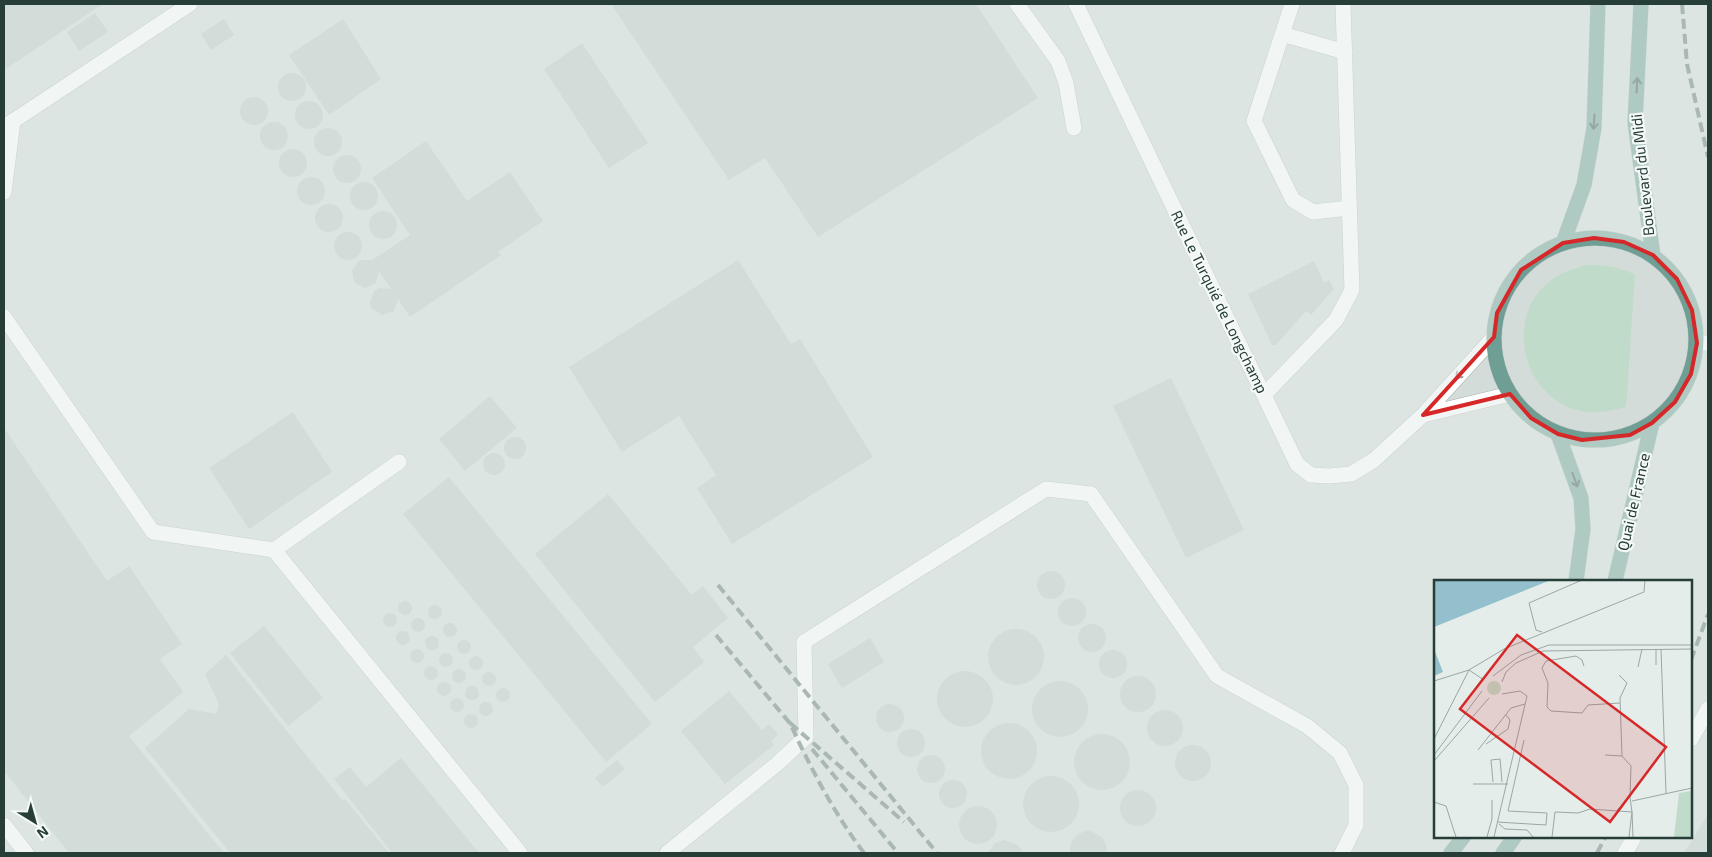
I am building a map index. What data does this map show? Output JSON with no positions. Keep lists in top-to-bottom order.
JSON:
{
  "streets": {
    "main road": ["Boulevard du Midi", "Quai de France"],
    "street": ["Rue Le Turquié de Longchamp"]
  },
  "north": "bottom right"
}
